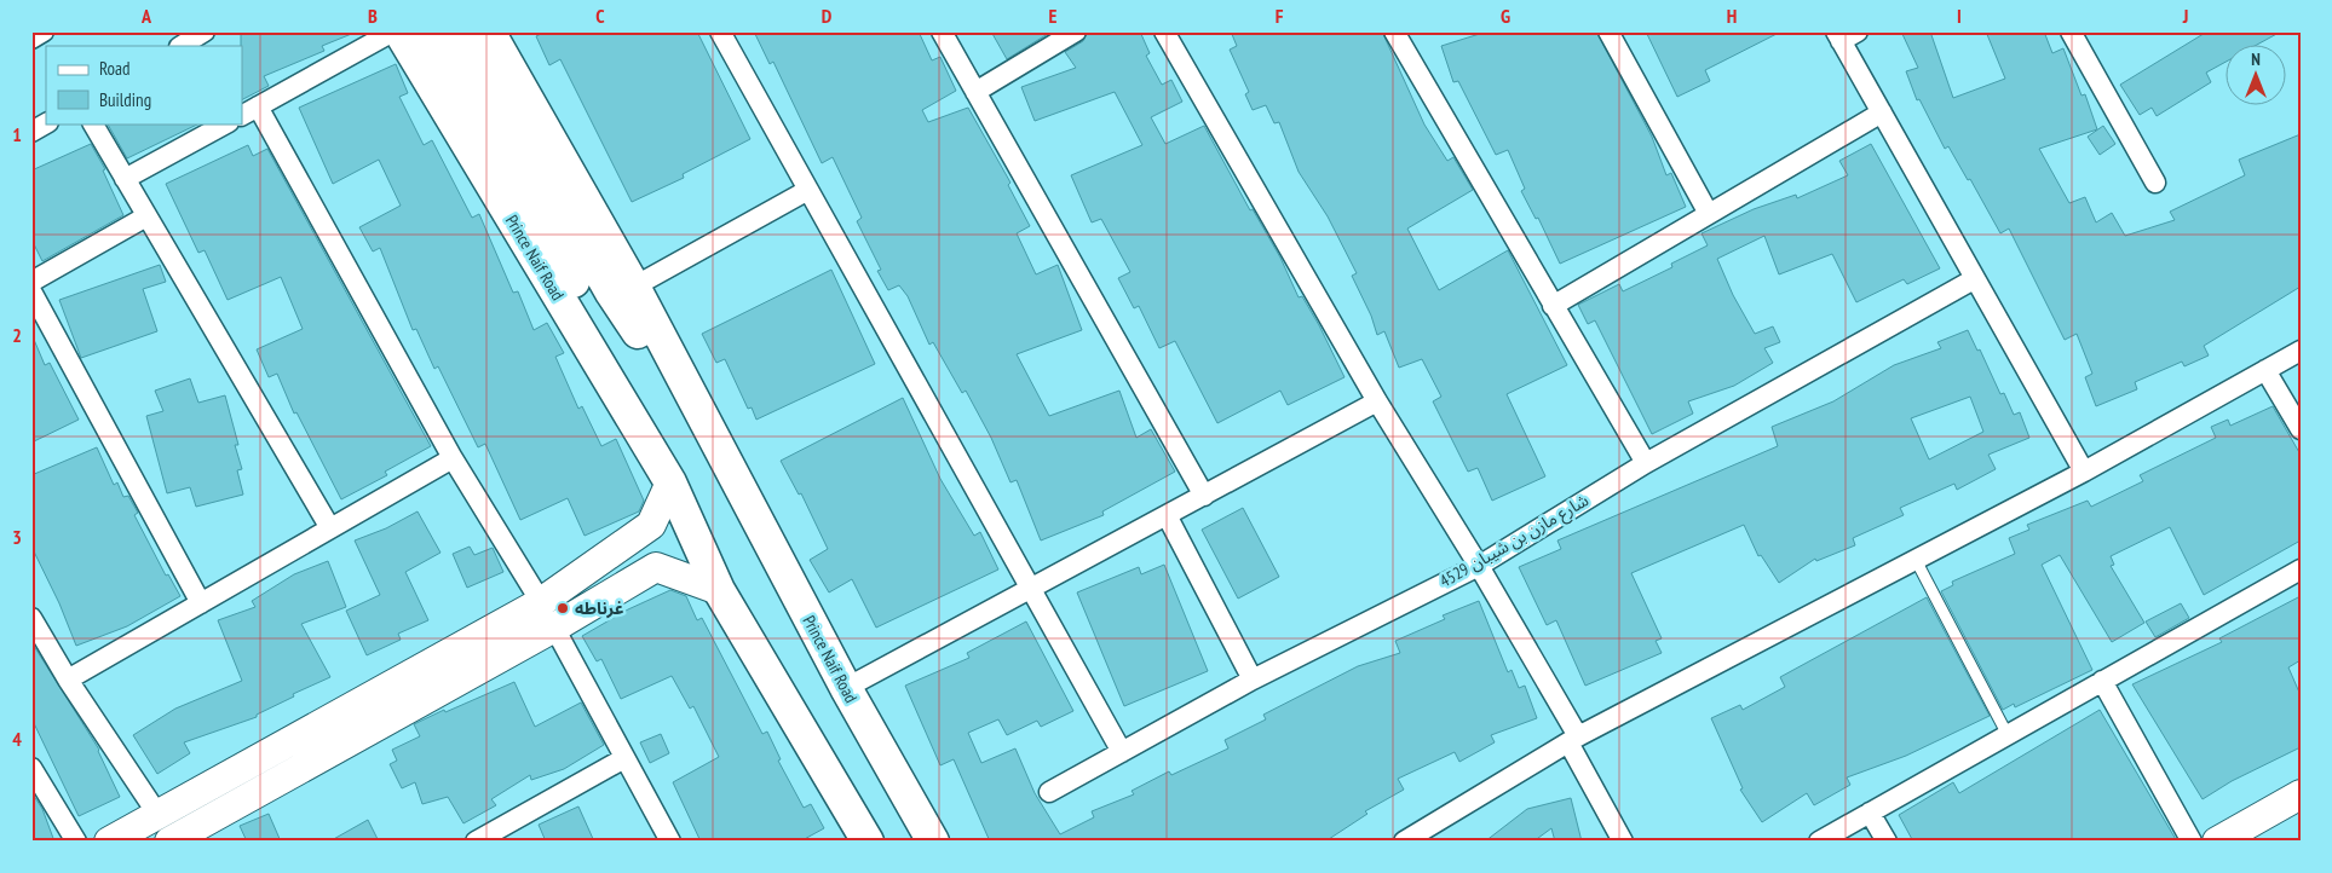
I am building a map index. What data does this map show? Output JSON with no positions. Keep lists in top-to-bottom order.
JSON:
{
  "streets": {
    "main road": ["Prince Naif Road"],
    "street": ["شارع مازن بن شيبان 4529"]
  },
  "places": ["غرناطه"],
  "legend": ["Road", "Building"],
  "north": "top",
  "grid": {
    "columns": [
      "A",
      "B",
      "C",
      "D",
      "E",
      "F",
      "G",
      "H",
      "I",
      "J"
    ],
    "rows": [
      "1",
      "2",
      "3",
      "4"
    ]
  }
}
